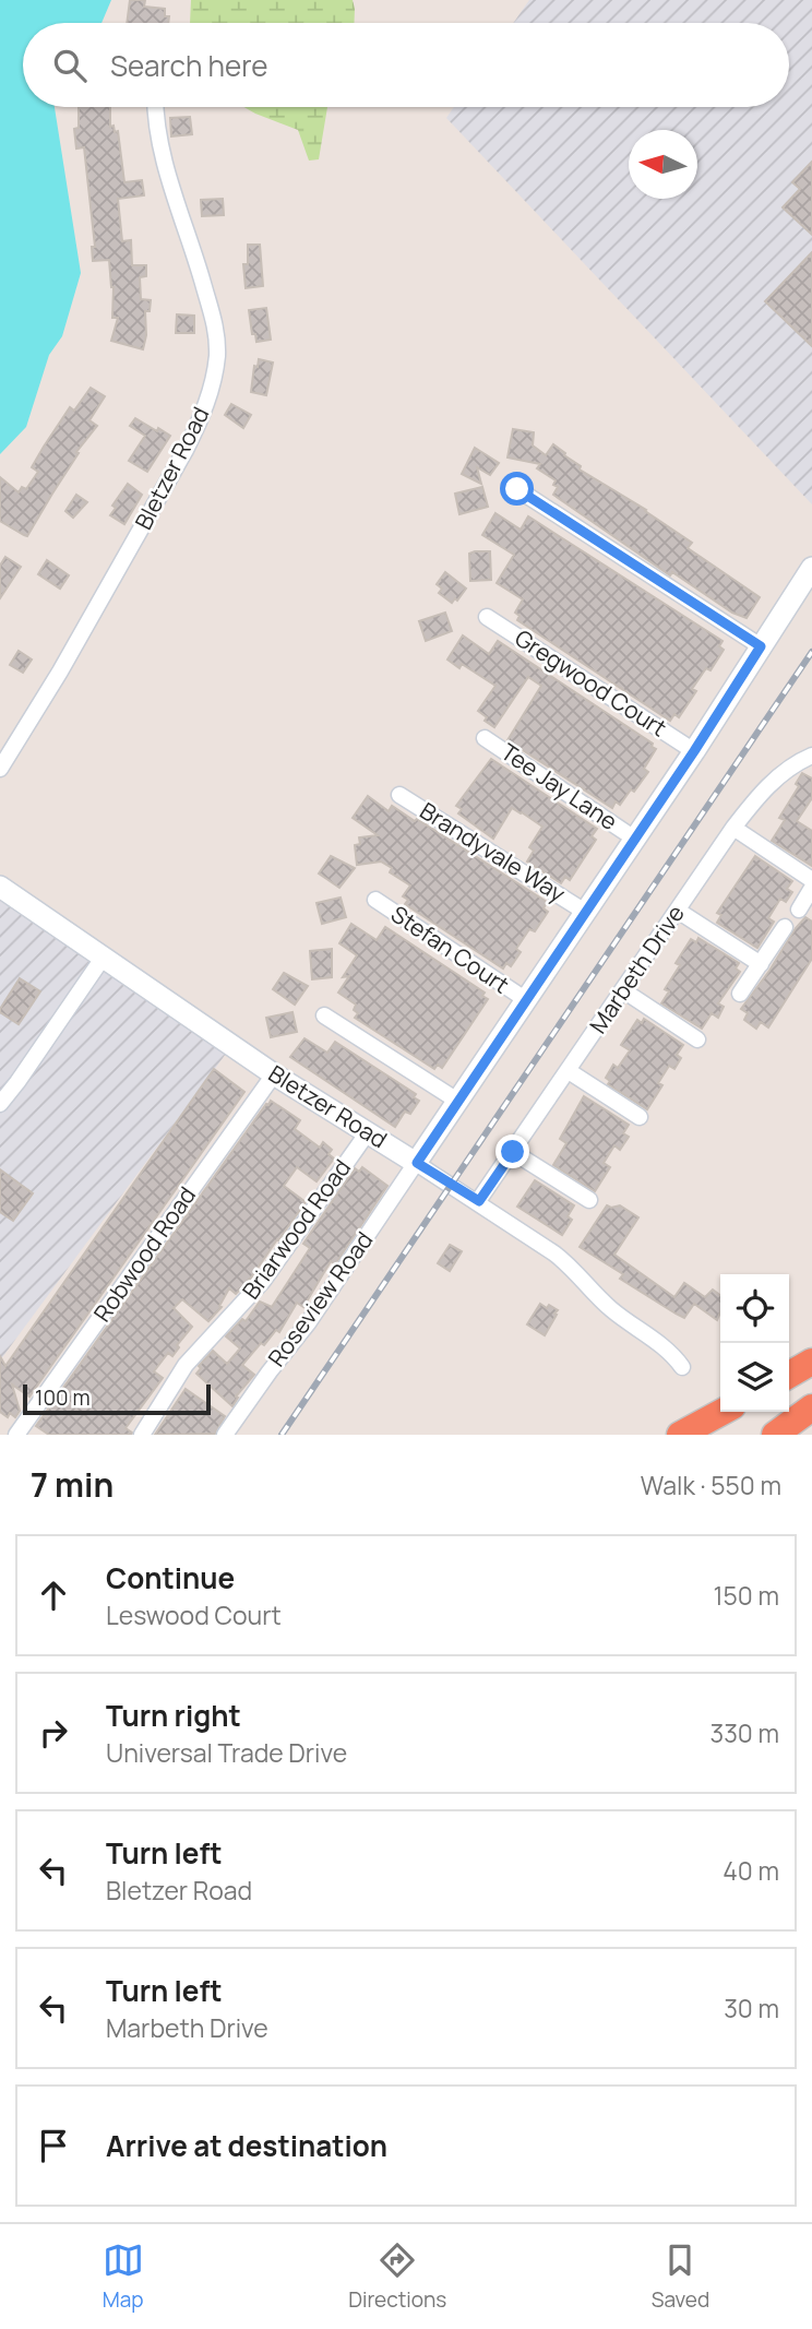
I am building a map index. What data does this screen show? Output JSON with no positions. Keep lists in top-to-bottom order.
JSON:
{
  "streets": {
    "street": [
      "Bletzer Road",
      "Gregwood Court",
      "Tee Jay Lane",
      "Brandyvale Way",
      "Stefan Court",
      "Marbeth Drive",
      "Briarwood Road",
      "Robwood Road",
      "Roseview Road"
    ]
  },
  "crossings": [
    ["Bletzer Road", "Marbeth Drive"],
    ["Bletzer Road", "Briarwood Road"],
    ["Bletzer Road", "Robwood Road"],
    ["Bletzer Road", "Roseview Road"]
  ],
  "scale_bar": "100 m",
  "north": "left",
  "page": {
    "search": "Search here",
    "scale": "100 m",
    "heading": ["7 min", "Walk · 550 m"],
    "list": [
      ["Continue", "Leswood Court", "150 m"],
      ["Turn right", "Universal Trade Drive", "330 m"],
      ["Turn left", "Bletzer Road", "40 m"],
      ["Turn left", "Marbeth Drive", "30 m"],
      "Arrive at destination"
    ],
    "nav": ["Map", "Directions", "Saved"]
  }
}
